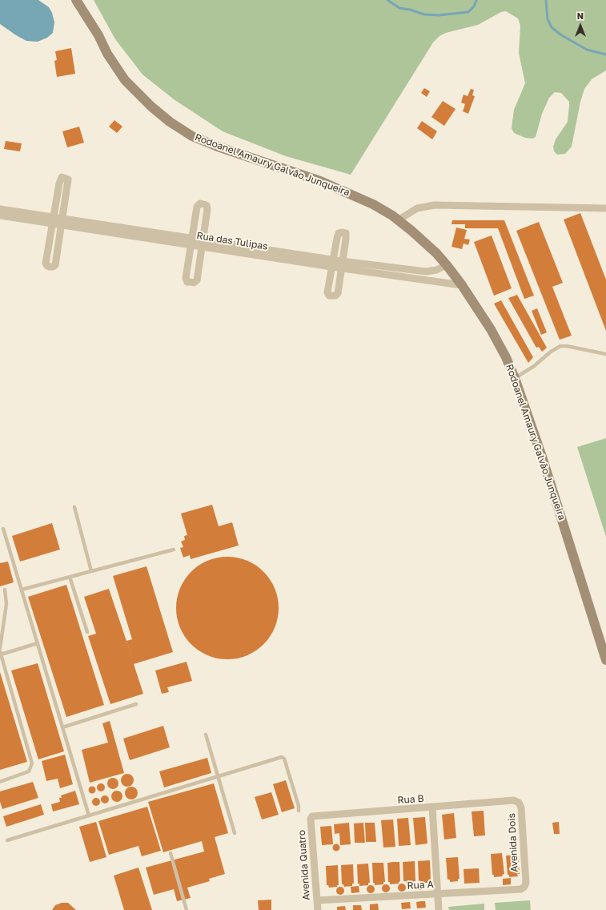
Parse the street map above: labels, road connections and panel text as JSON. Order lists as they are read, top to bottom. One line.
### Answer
{"streets":{"main road":["Rodoanel Amaury Galvão Junqueira"],"street":["Rua das Tulipas","Rua B","Avenida Dois","Avenida Quatro","Rua A"]},"crossings":[["Rodoanel Amaury Galvão Junqueira","Rua das Tulipas"],["Rua B","Avenida Dois"],["Rua B","Avenida Quatro"],["Avenida Dois","Rua A"],["Avenida Quatro","Rua A"]],"north":"top"}
